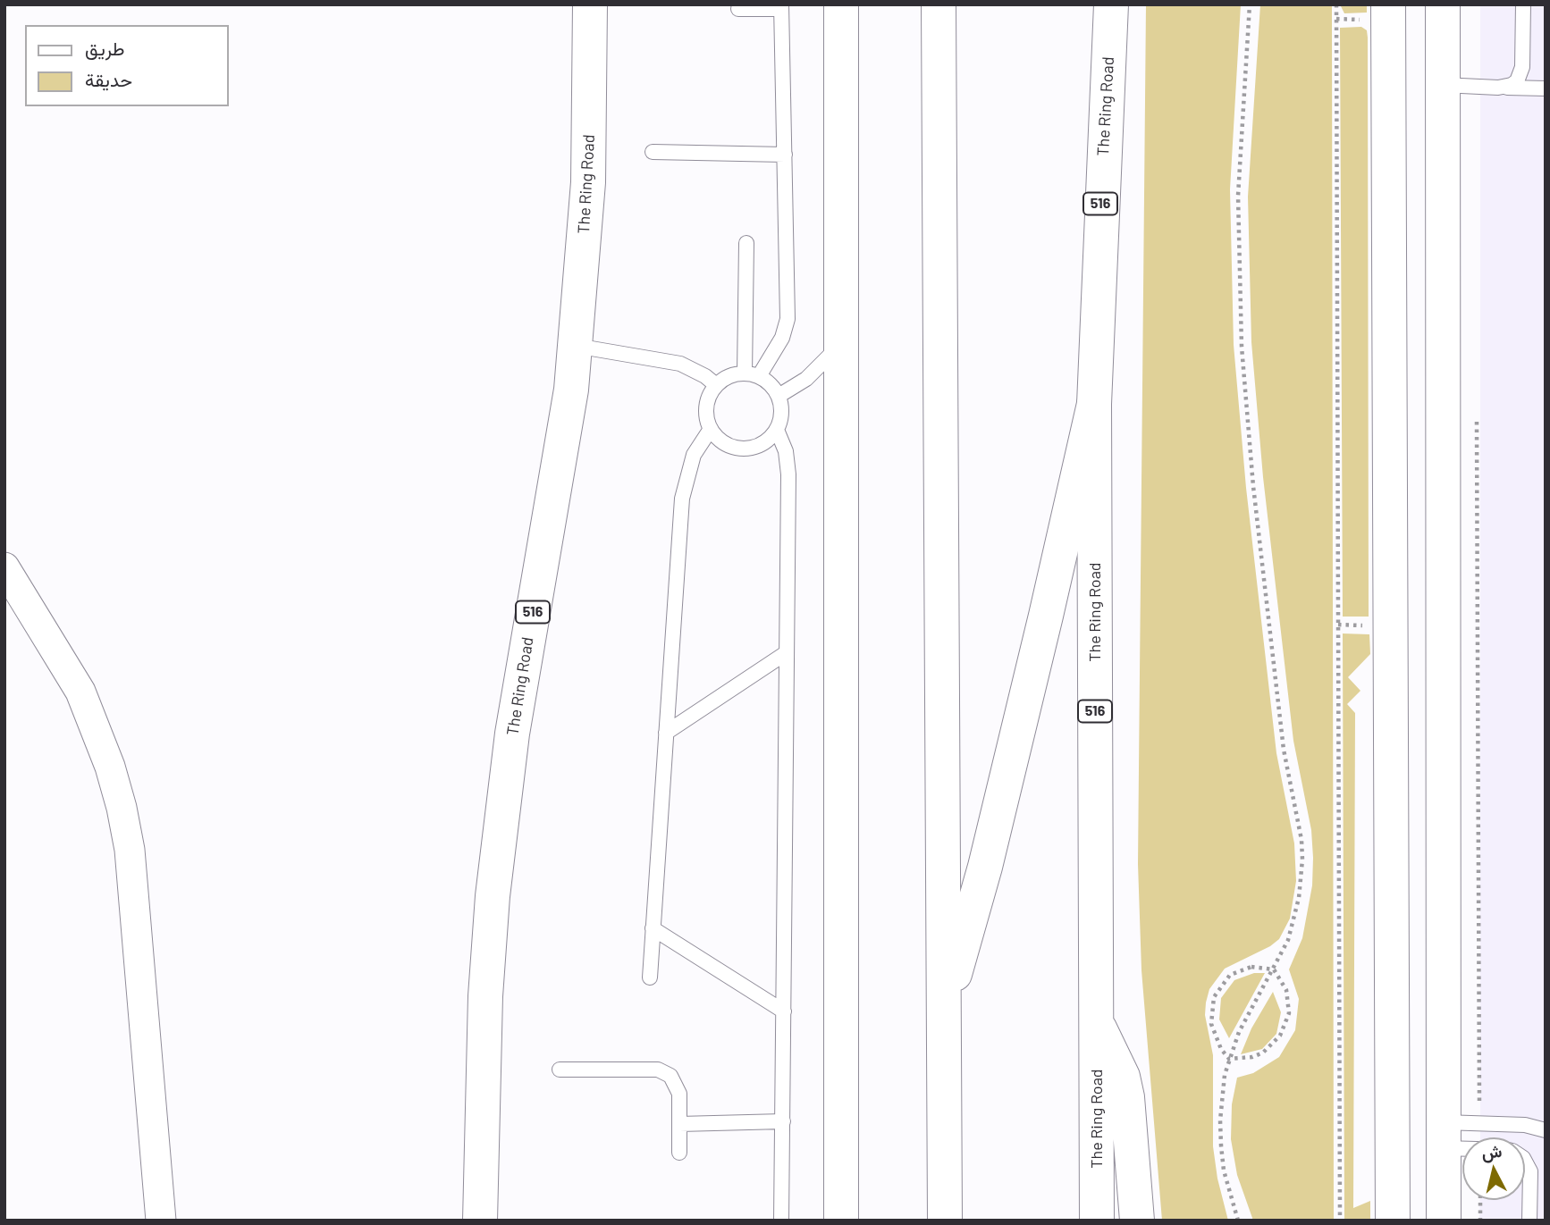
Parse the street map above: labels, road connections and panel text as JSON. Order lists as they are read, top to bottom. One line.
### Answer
{"streets":{"main road":["The Ring Road","516"]},"crossings":[["The Ring Road","516"]],"legend":["طريق","حديقة"],"north":"top"}
